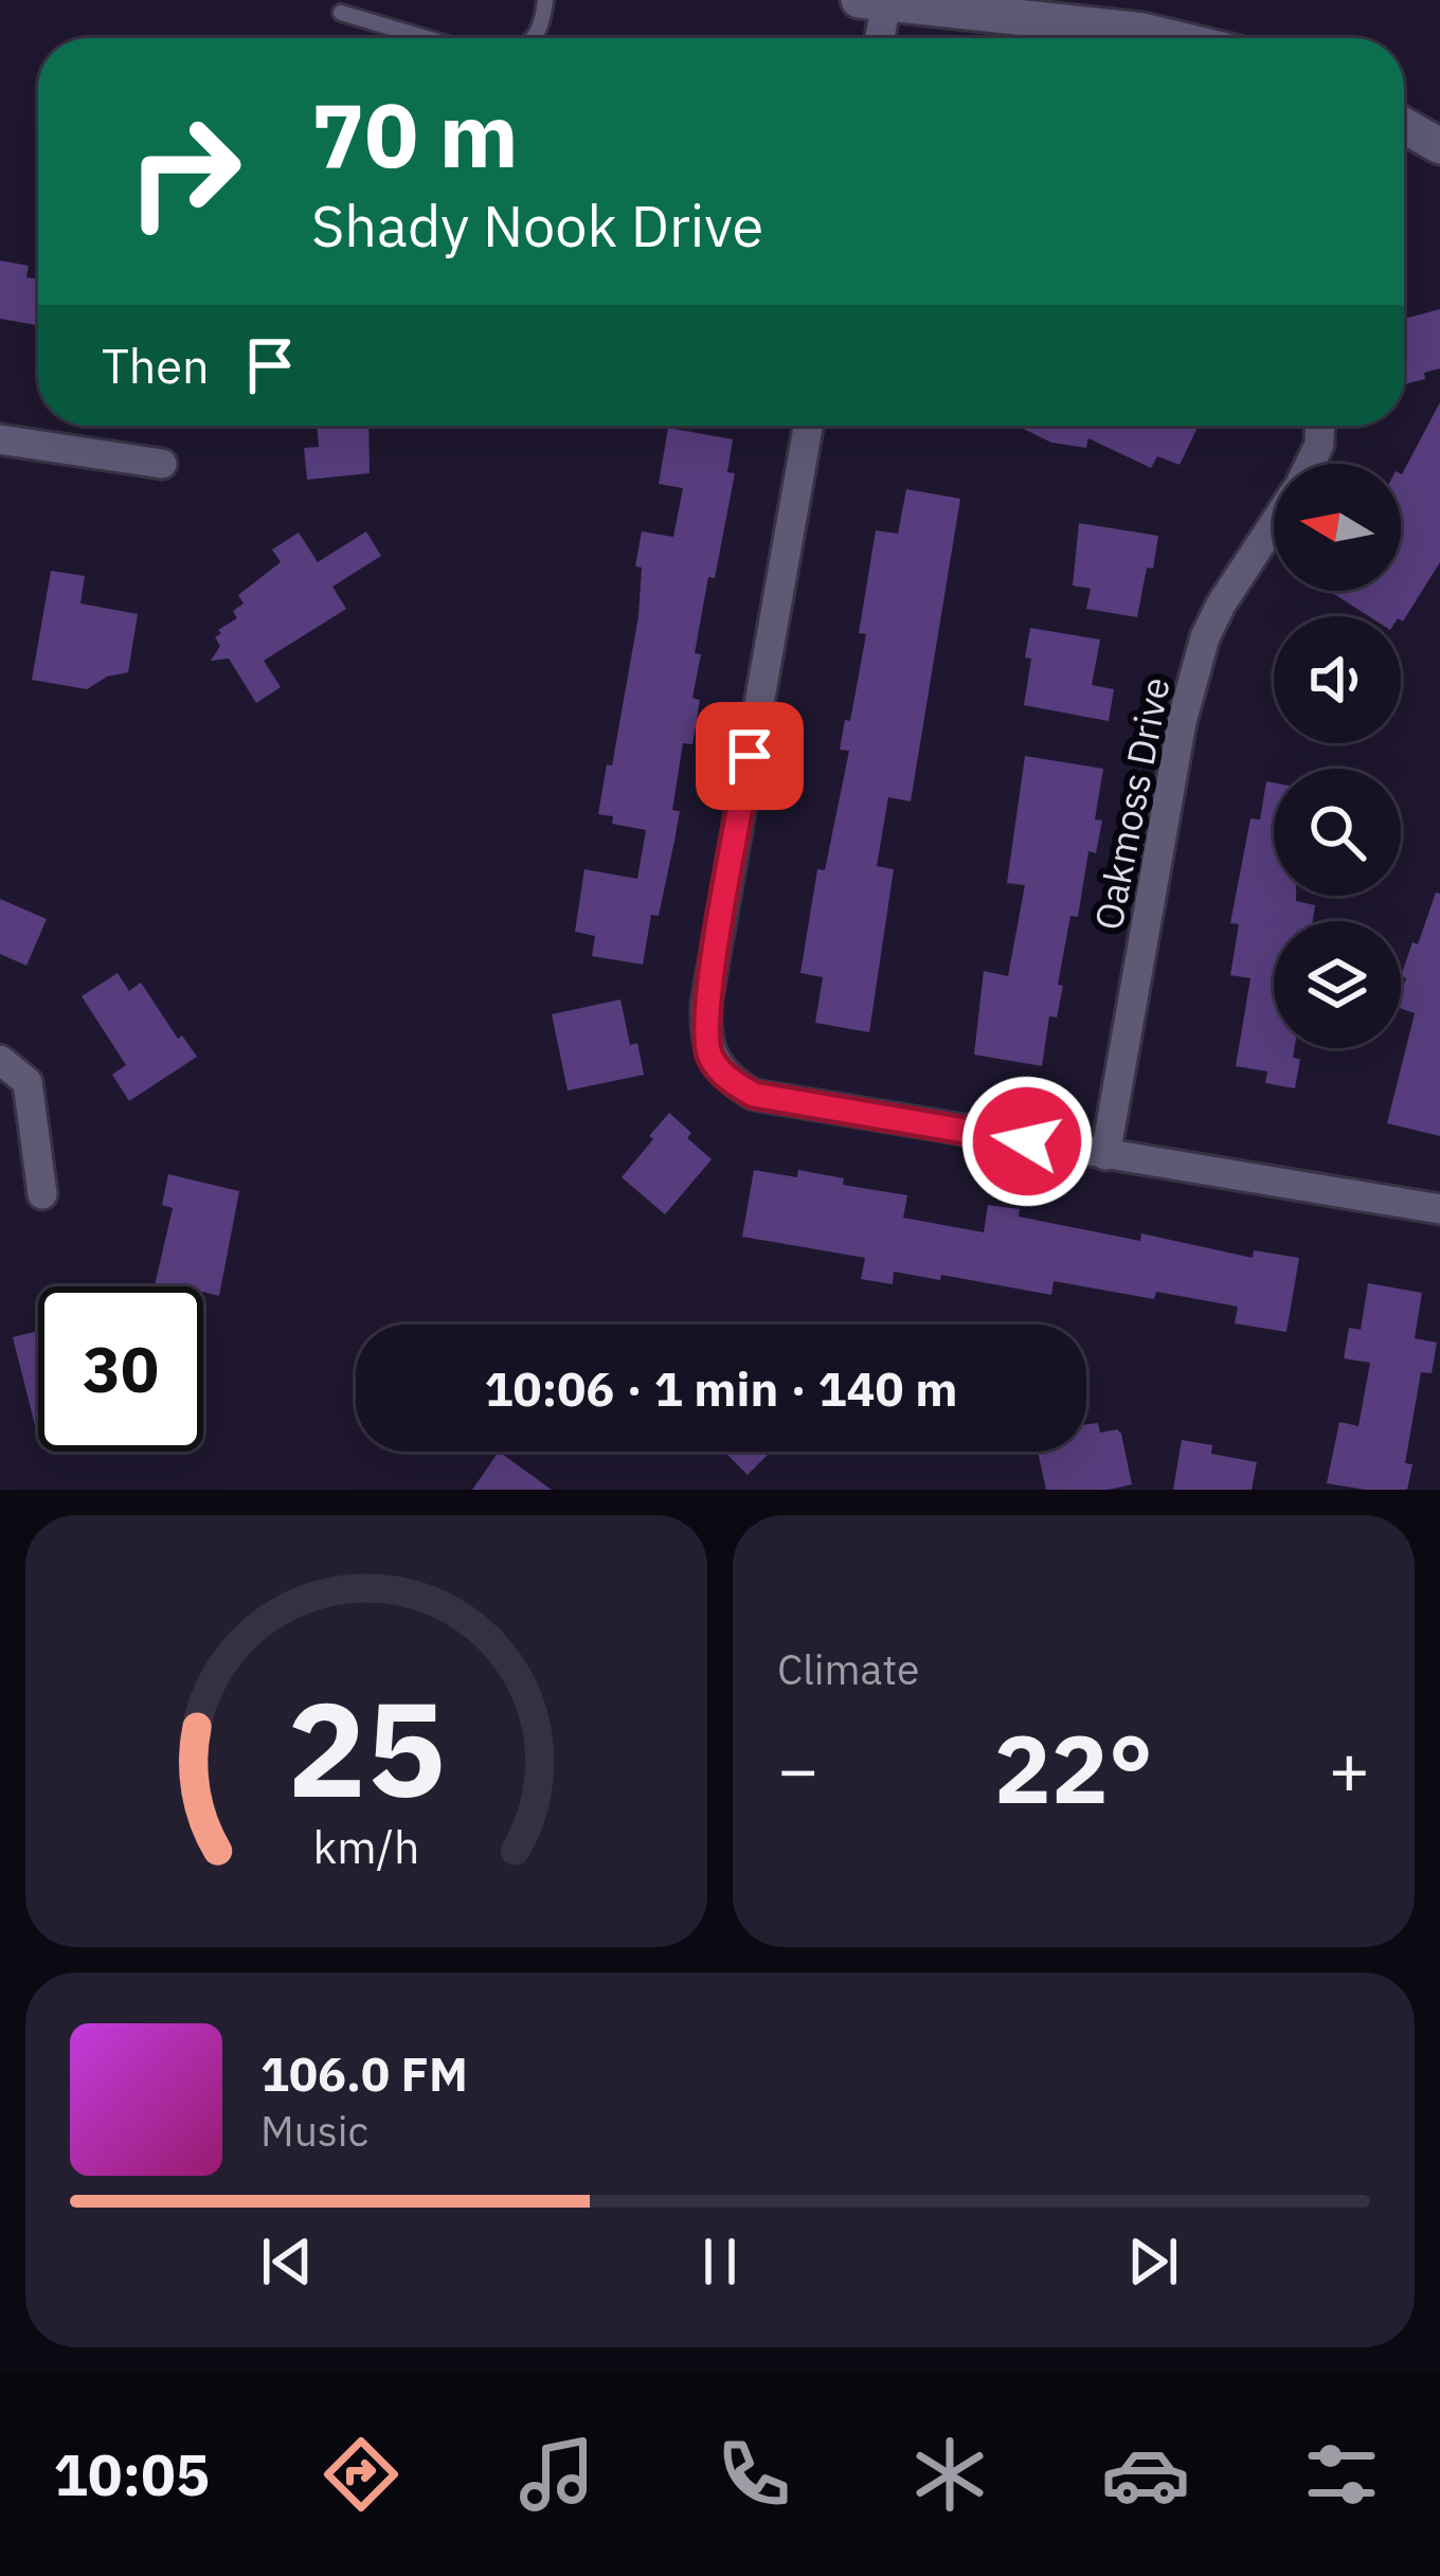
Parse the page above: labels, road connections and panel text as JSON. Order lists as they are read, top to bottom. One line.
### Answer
{"streets":{"street":["Oakmoss Drive"]},"north":"left","page":{"turn":["70 m","Shady Nook Drive"],"then":"Then","limit":"30","trip":"10:06 · 1 min · 140 m","tile":"Climate","heat":["−","22°","+"],"song":["106.0 FM","Music"],"tabs":"10:05","gauge":["25","km/h"]}}
